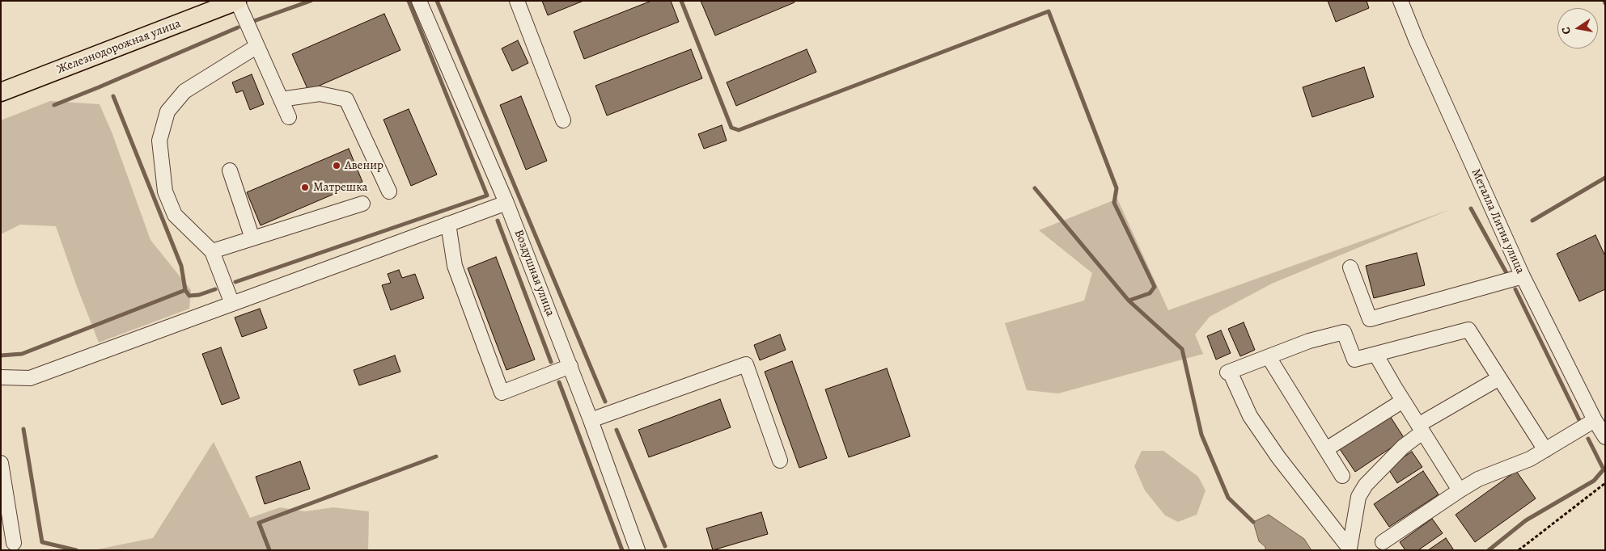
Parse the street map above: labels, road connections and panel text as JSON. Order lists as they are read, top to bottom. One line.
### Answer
{"streets":{"main road":["Железнодорожная улица"],"street":["Металла Лития улица","Воздушная улица"]},"places":["Авенир","Матрешка"],"north":"left"}
